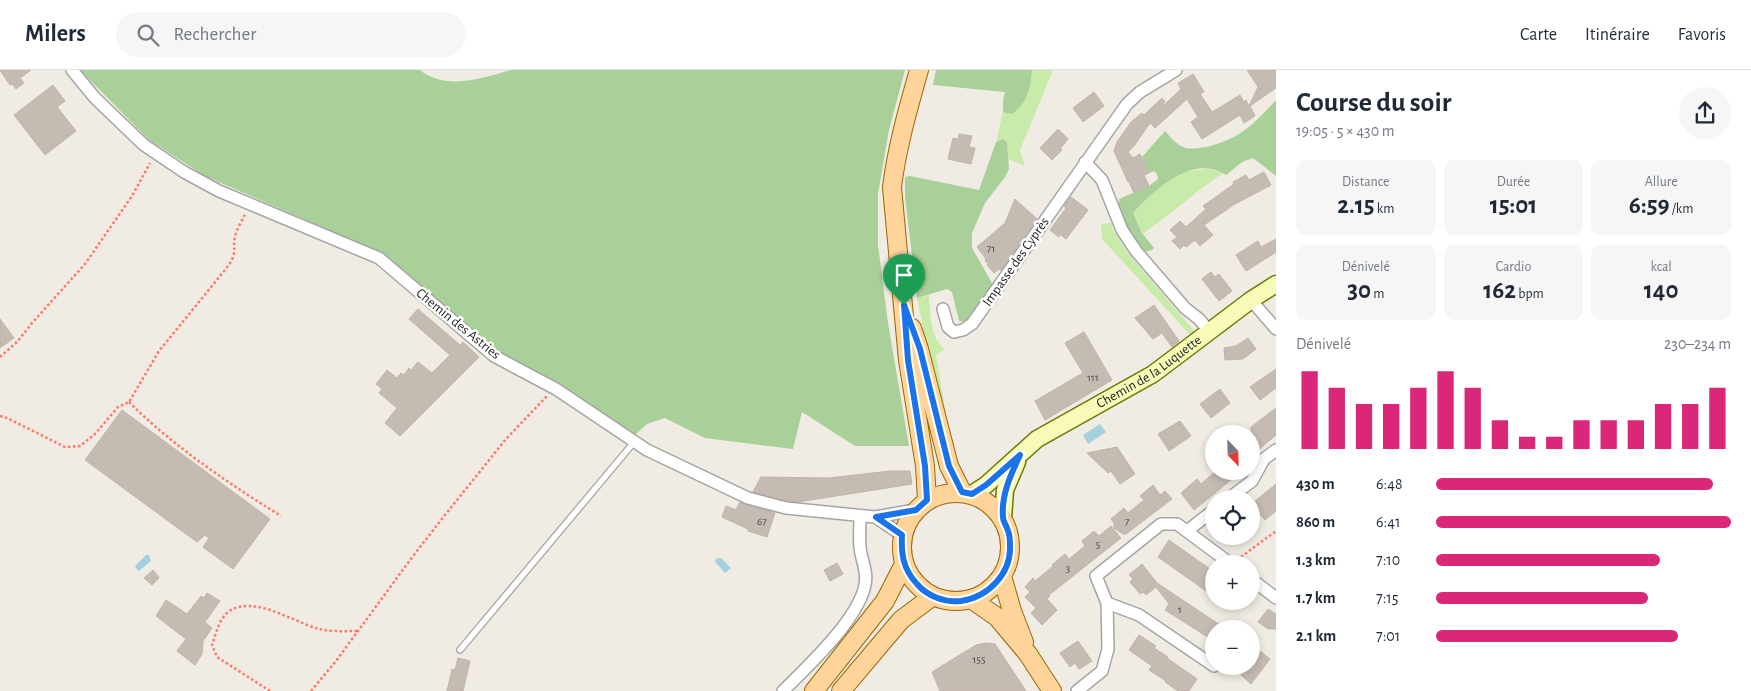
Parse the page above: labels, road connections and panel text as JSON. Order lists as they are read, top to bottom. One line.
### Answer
{"streets":{"street":["Impasse des Cyprès","Chemin des Astries","Chemin de la Luquette"]},"crossings":[["Chemin des Astries","Chemin de la Luquette"]],"house_numbers":["71","111","67","7","5","3","1","155"],"north":"bottom right","page":{"header":"Milers","search":"Rechercher","nav":["Carte","Itinéraire","Favoris"],"heading":["Course du soir","19:05 · 5 × 430 m"],"stats":[["Distance","2.15 km"],["Durée","15:01"],["Allure","6:59 /km"],["Dénivelé","30 m"],["Cardio","162 bpm"],["kcal","140"]],"chart":["Dénivelé","230–234 m"],"map_buttons":["+","−"],"list":[{"name":"430 m","note":"6:48"},{"name":"860 m","note":"6:41"},{"name":"1.3 km","note":"7:10"},{"name":"1.7 km","note":"7:15"},{"name":"2.1 km","note":"7:01"}]}}
